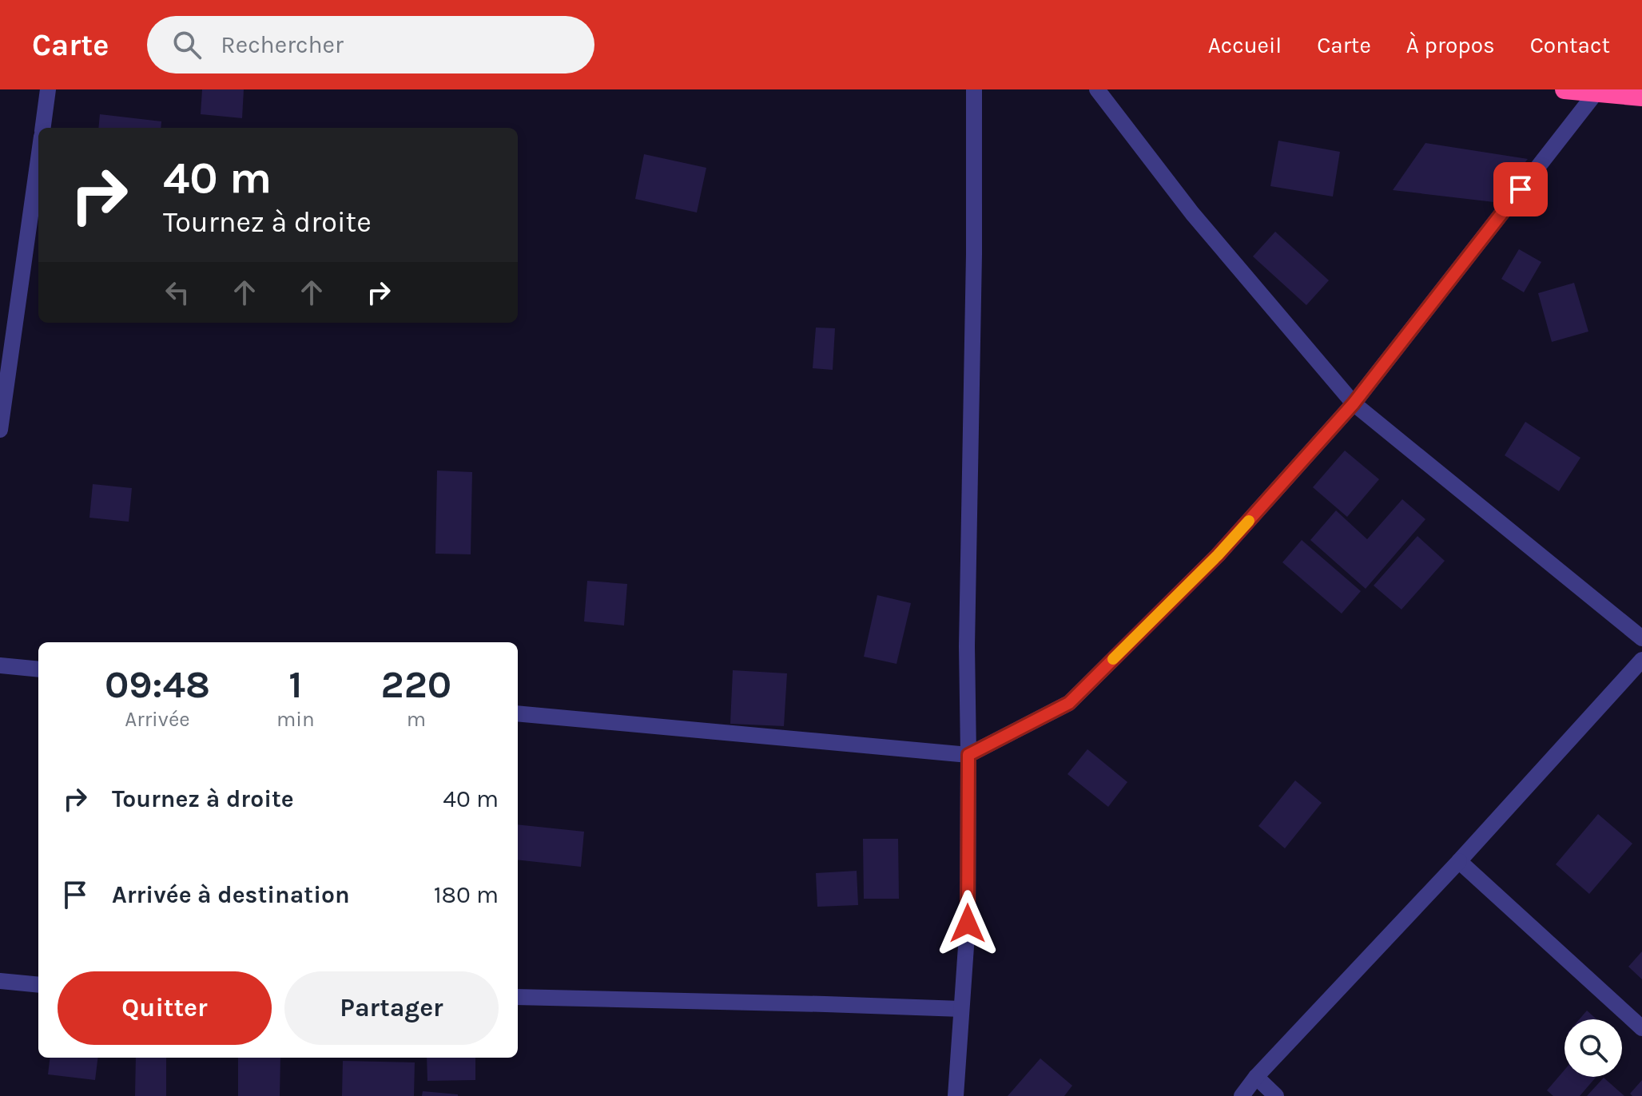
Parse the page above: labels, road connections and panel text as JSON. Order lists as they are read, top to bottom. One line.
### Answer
{"page":{"header":"Carte","search":"Rechercher","nav":["Accueil","Carte","À propos","Contact"],"turn":["40 m","Tournez à droite"],"eta":["09:48","Arrivée","1","min","220","m"],"list":[{"name":"Tournez à droite","value":"40 m"},{"name":"Arrivée à destination","value":"180 m"}],"buttons":["Quitter","Partager"]}}
